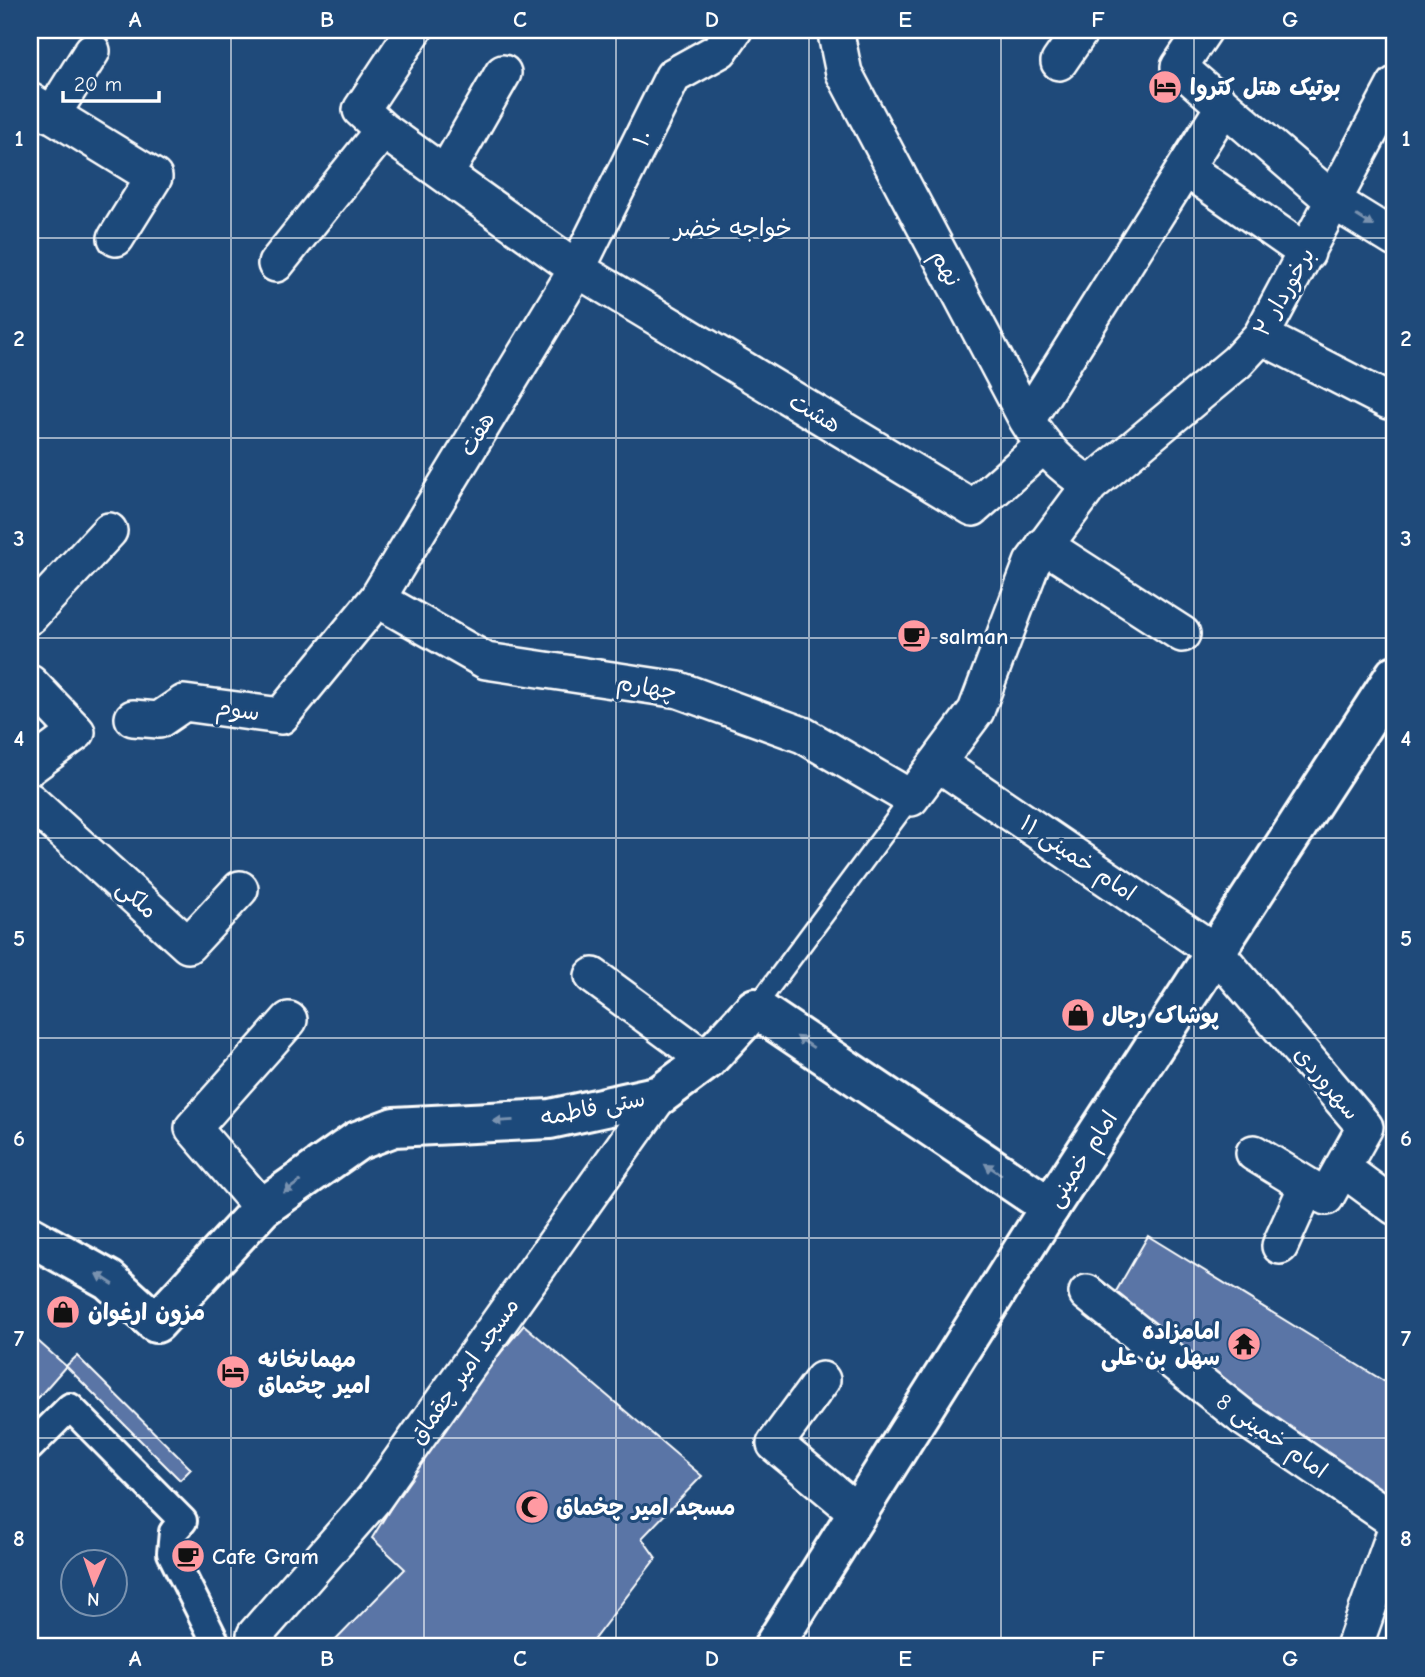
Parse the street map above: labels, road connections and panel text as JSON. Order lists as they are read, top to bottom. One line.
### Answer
{"streets":{"street":["۱۰","نهم","برخوردار ۲","هشت","هفت","چهارم","سوم","امام خمینی ۱۱","ملکی","سهروردی","ستی فاطمه","امام خمینی","مسجد امیر چقماق","امام خمینی 8"]},"crossings":[["۱۰","هشت"],["۱۰","هفت"],["نهم","برخوردار ۲"],["نهم","هشت"],["برخوردار ۲","چهارم"],["برخوردار ۲","امام خمینی ۱۱"],["هشت","هفت"],["هفت","چهارم"],["هفت","سوم"],["چهارم","سوم"],["امام خمینی ۱۱","سهروردی"],["امام خمینی ۱۱","امام خمینی"],["سهروردی","امام خمینی"],["ستی فاطمه","مسجد امیر چقماق"]],"one_way":["ستی فاطمه"],"districts":["خواجه خضر"],"places":{"hotel":["بوتیک هتل کتروا","مهمانخانه امیر چخماق"],"cafe":["salman","Cafe Gram"],"shop":["پوشاک رجال","مزون ارغوان"],"temple":["امامزاده سهل بن علی"],"mosque":["مسجد امیر چخماق"]},"scale_bar":"20 m","north":"bottom","grid":{"columns":["A","B","C","D","E","F","G"],"rows":["1","2","3","4","5","6","7","8"]}}
